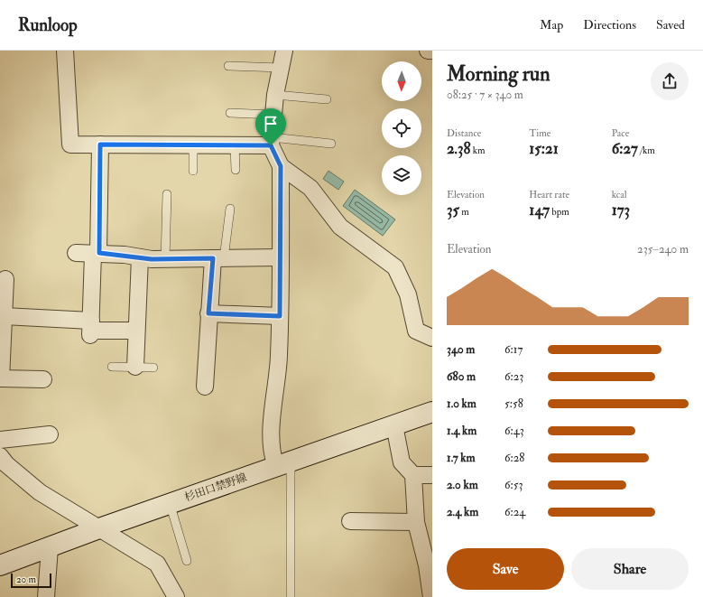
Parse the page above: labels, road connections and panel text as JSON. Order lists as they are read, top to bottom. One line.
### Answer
{"streets":{"main road":["杉田口禁野線"]},"scale_bar":"20 m","north":"bottom","page":{"header":"Runloop","nav":["Map","Directions","Saved"],"heading":["Morning run","08:25 · 7 × 340 m"],"stats":[["Distance","2.38 km"],["Time","15:21"],["Pace","6:27 /km"],["Elevation","35 m"],["Heart rate","147 bpm"],["kcal","173"]],"chart":["Elevation","235–240 m"],"list":[{"name":"340 m","note":"6:17"},{"name":"680 m","note":"6:23"},{"name":"1.0 km","note":"5:58"},{"name":"1.4 km","note":"6:43"},{"name":"1.7 km","note":"6:28"},{"name":"2.0 km","note":"6:53"},{"name":"2.4 km","note":"6:24"}],"buttons":["Save","Share"],"scale":"20 m"}}
